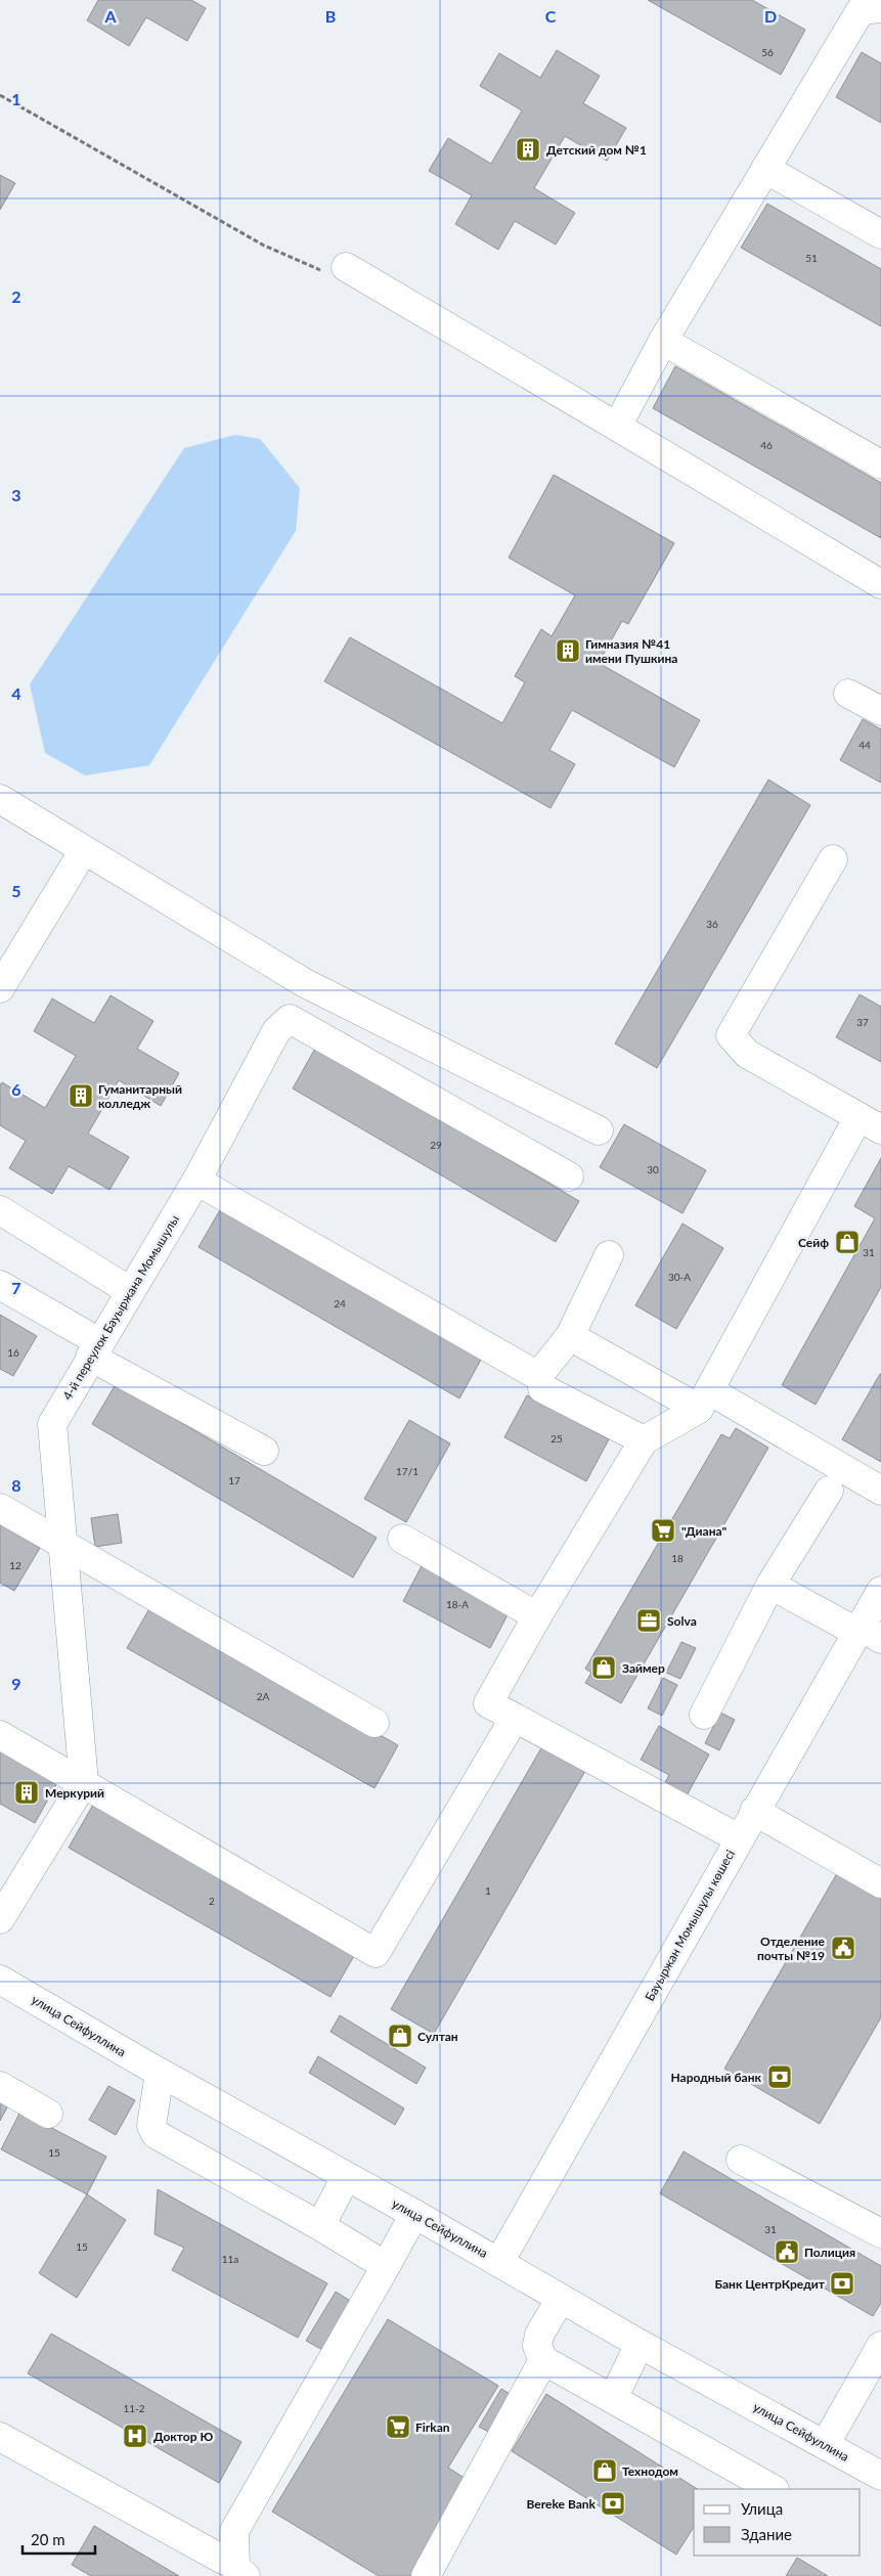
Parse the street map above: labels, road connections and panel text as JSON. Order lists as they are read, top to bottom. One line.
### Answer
{"streets":{"street":["4-й переулок Бауыржана Момышулы","Бауыржан Момышұлы көшесі","улица Сейфуллина"]},"crossings":[["Бауыржан Момышұлы көшесі","улица Сейфуллина"]],"places":{"building":["Детский дом №1","Гимназия №41 имени Пушкина","Гуманитарный колледж","Меркурий"],"shop":["Сейф","Займер","Султан","Технодом"],"supermarket":["\"Диана\"","Firkan"],"office":["Solva"],"public building":["Отделение почты №19","Полиция"],"bank":["Народный банк","Банк ЦентрКредит","Bereke Bank"],"hospital":["Доктор Ю"]},"house_numbers":["56","51","46","44","36","37","29","30","31","30-А","24","16","25","17/1","17","18","12","18-А","2А","1","2","15","31","15","11а","11-2"],"legend":["Улица","Здание"],"scale_bar":"20 m","grid":{"columns":["A","B","C","D"],"rows":["1","2","3","4","5","6","7","8","9"]}}
